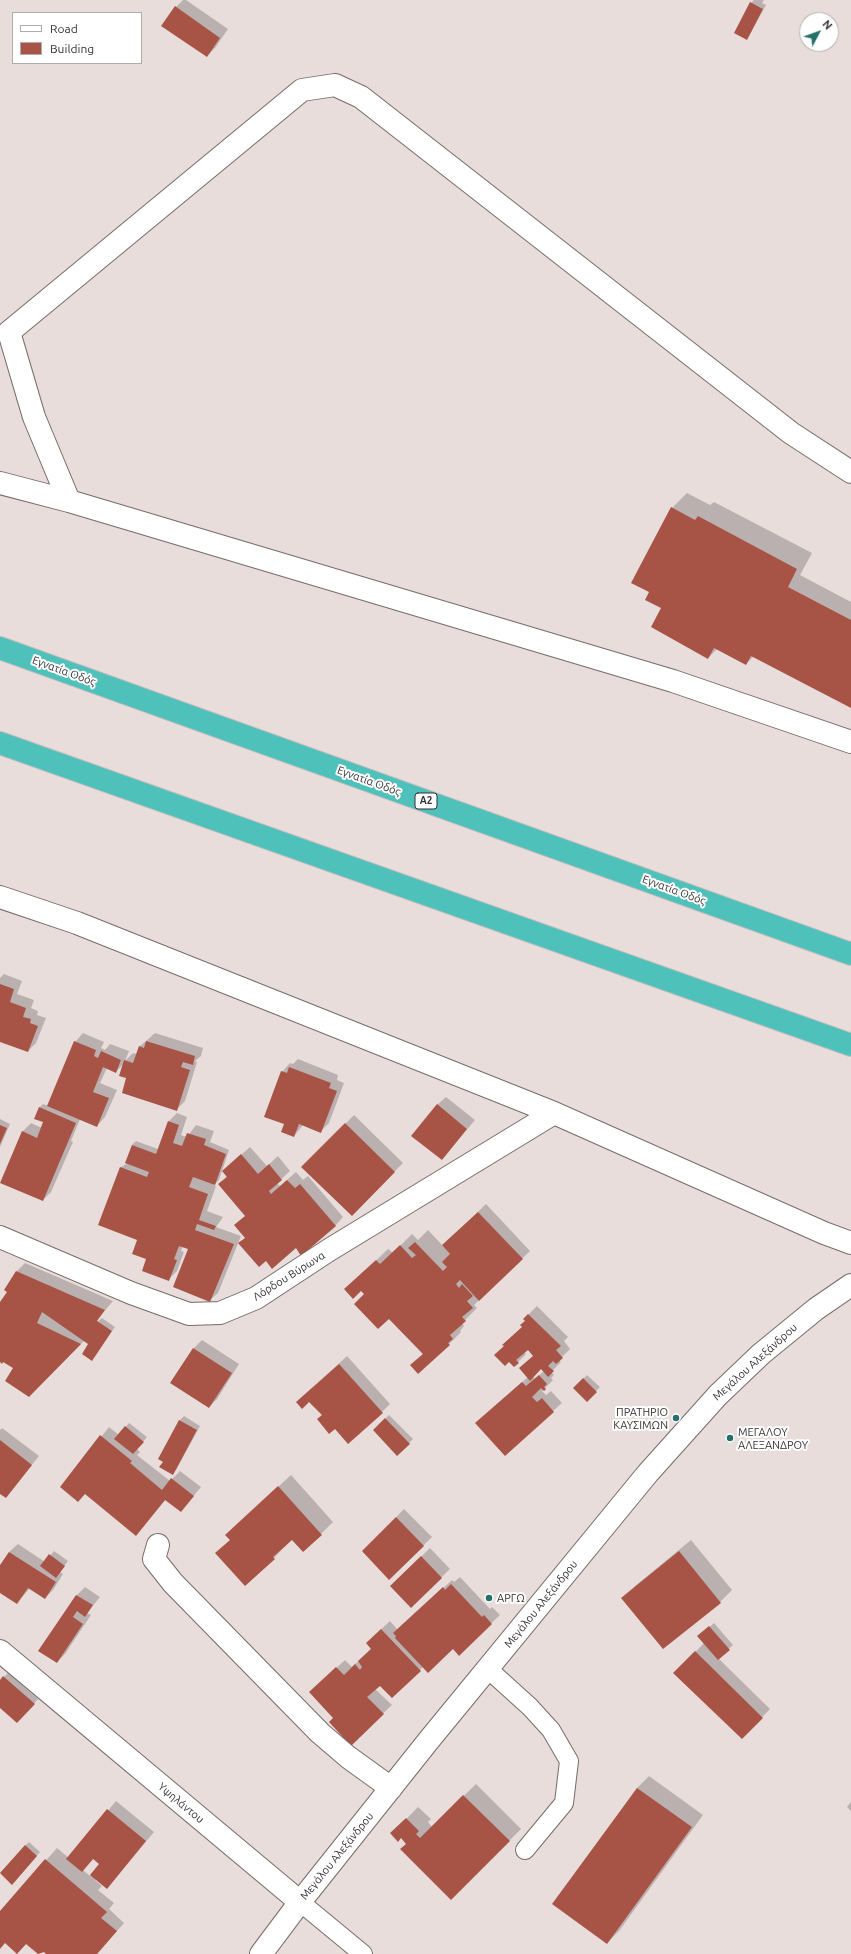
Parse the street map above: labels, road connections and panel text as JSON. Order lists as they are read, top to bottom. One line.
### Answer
{"streets":{"highway":["Εγνατία Οδός","Α2"],"street":["Λόρδου Βύρωνα","Μεγάλου Αλεξάνδρου","Υψηλάντου"]},"crossings":[["Μεγάλου Αλεξάνδρου","Υψηλάντου"]],"places":["ΠΡΑΤΗΡΙΟ ΚΑΥΣΙΜΩΝ","ΜΕΓΑΛΟΥ ΑΛΕΞΑΝΔΡΟΥ","ΑΡΓΩ"],"legend":["Road","Building"],"north":"top right"}
